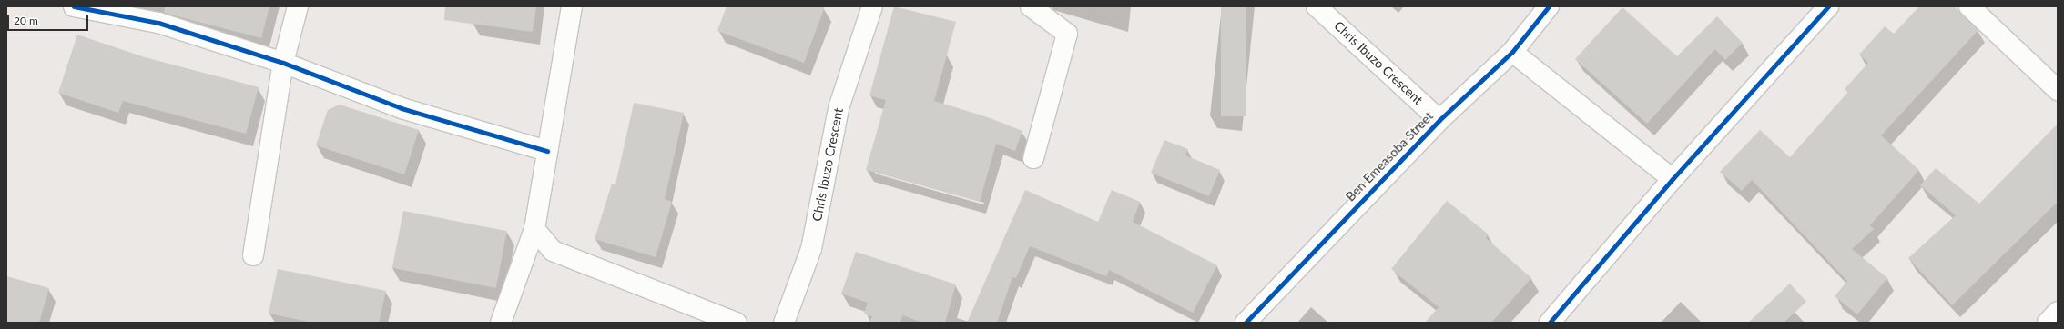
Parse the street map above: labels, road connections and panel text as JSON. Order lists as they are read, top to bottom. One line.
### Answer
{"streets":{"street":["Chris Ibuzo Crescent","Ben Emeasoba Street"]},"crossings":[["Chris Ibuzo Crescent","Ben Emeasoba Street"]],"scale_bar":"20 m"}
